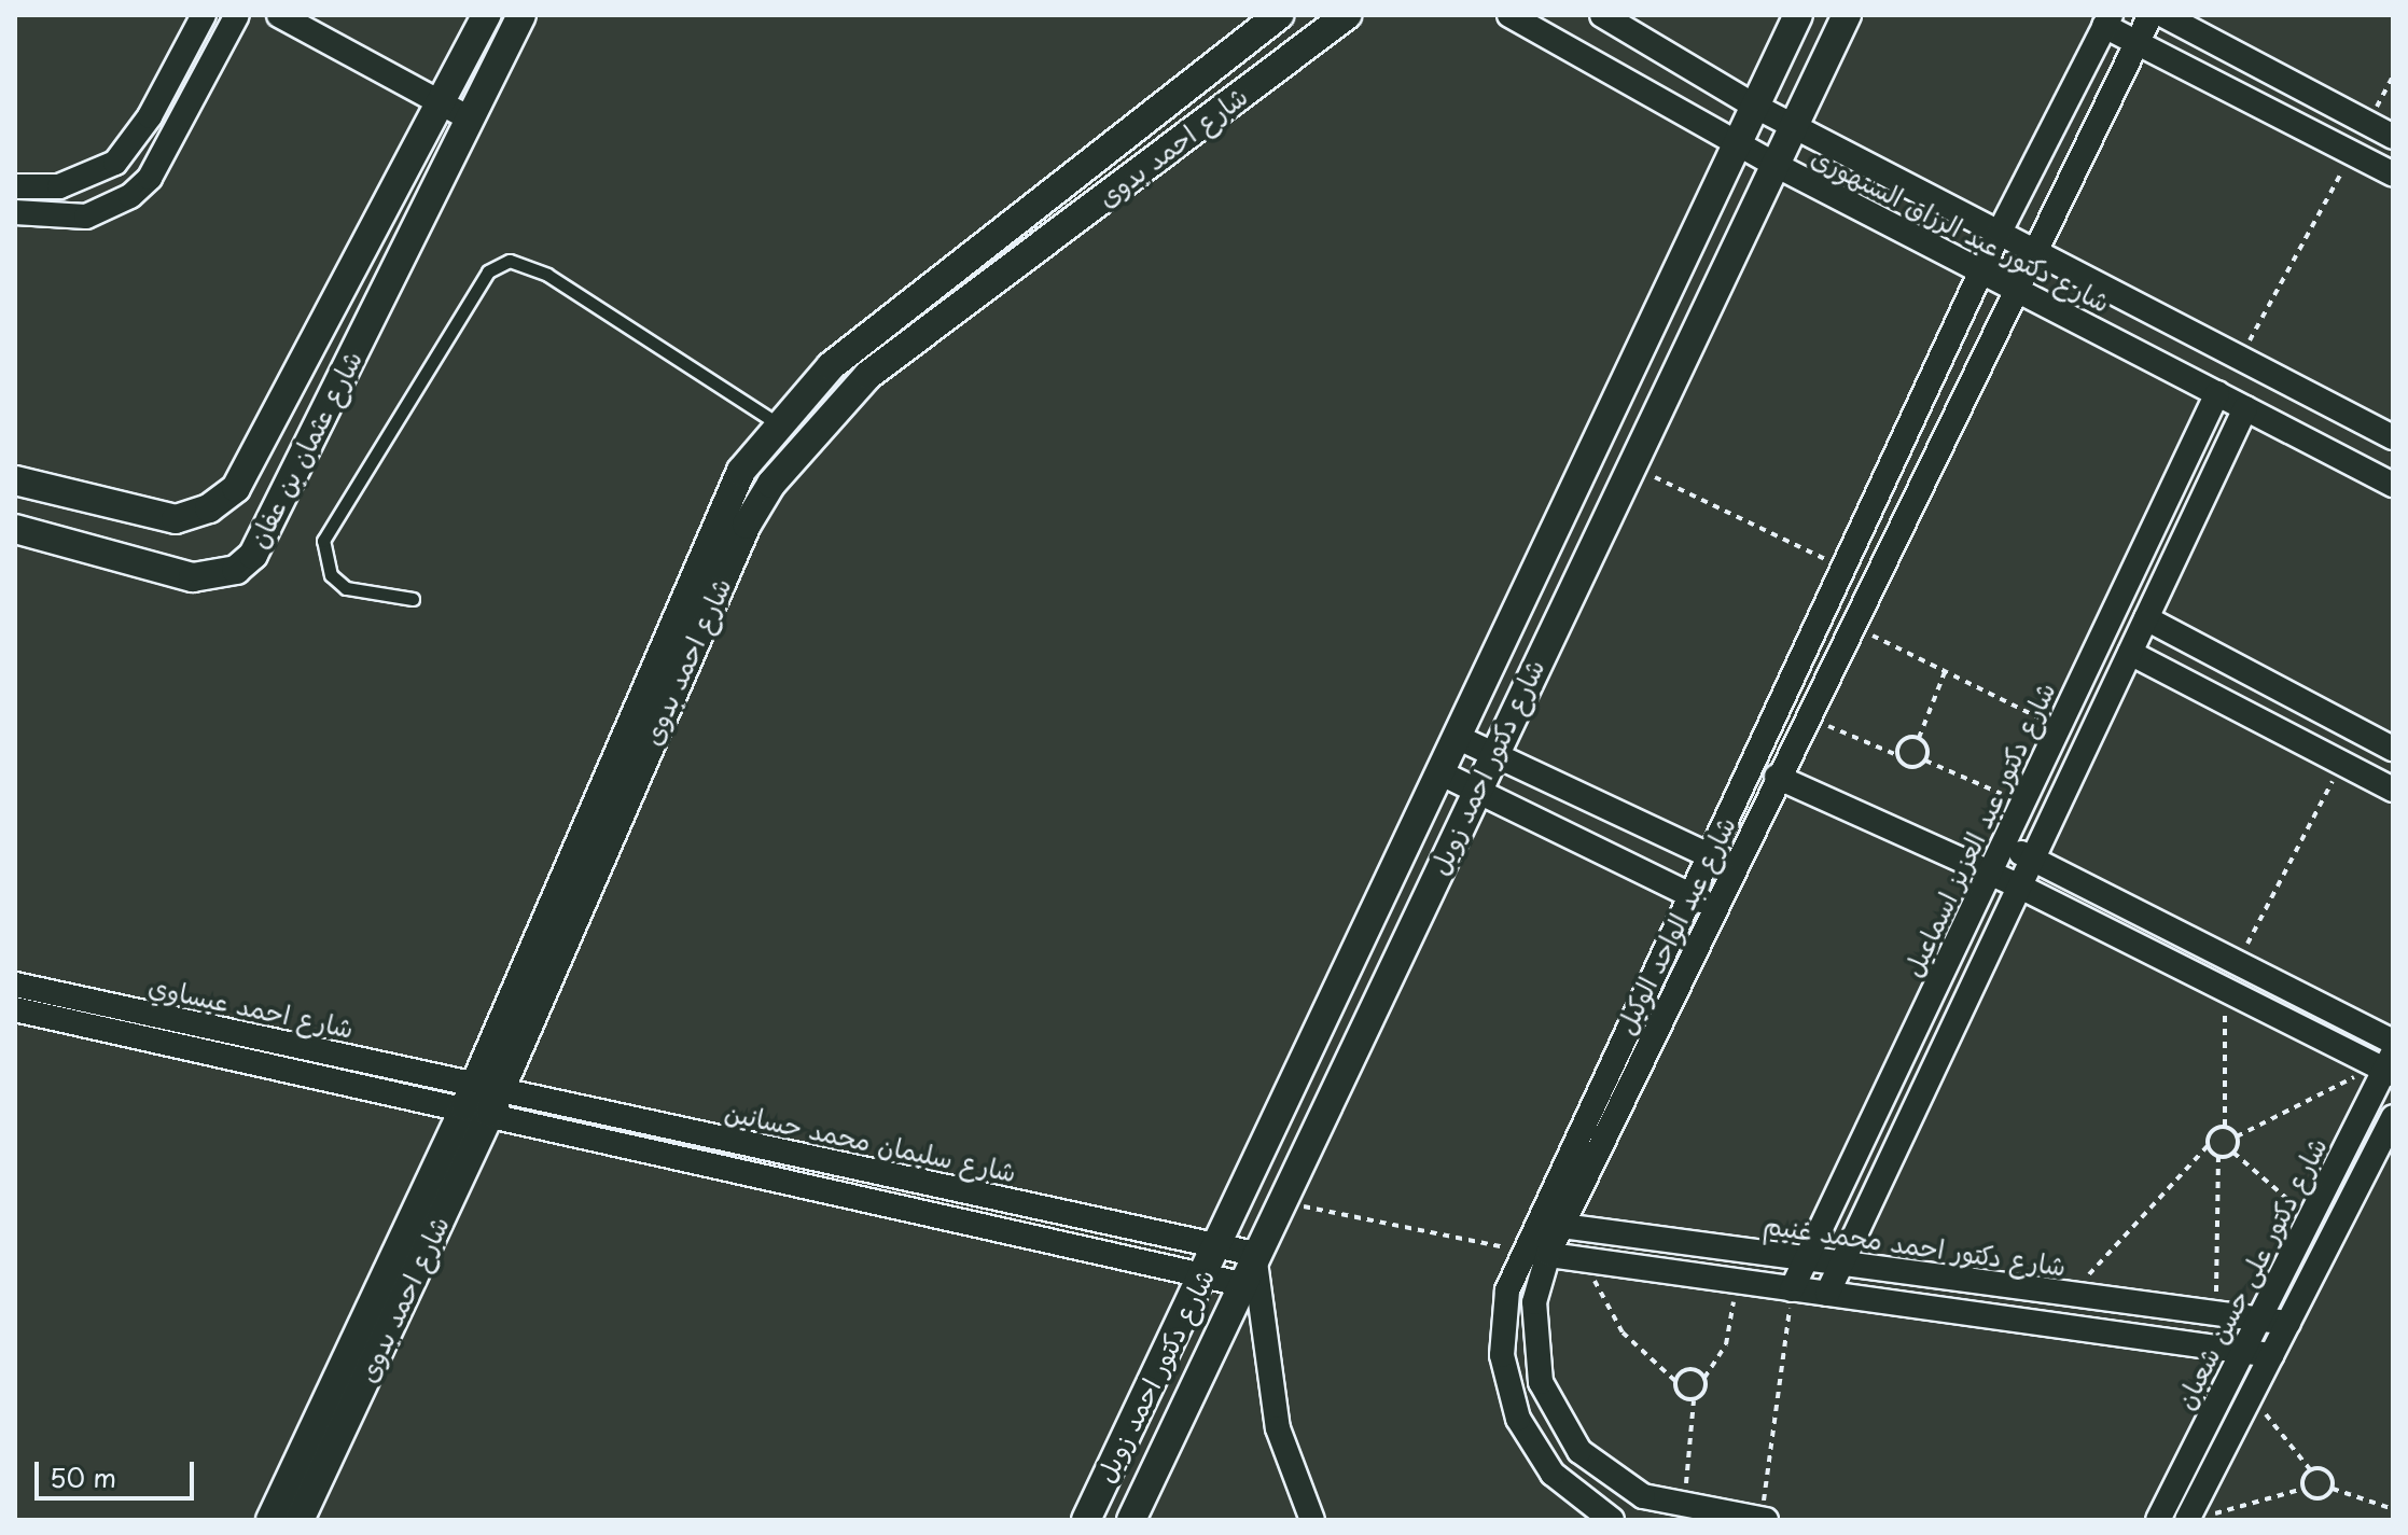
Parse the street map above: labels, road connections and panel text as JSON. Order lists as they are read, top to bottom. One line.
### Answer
{"streets":{"street":["شارع احمد بدوى","شارع دكتور عبد الرزاق السنهورى","شارع عثمان بن عفان","شارع دكتور احمد زويل","شارع دكتور عبد العزيز اسماعيل","شارع عبد الواحد الوكيل","شارع احمد عيساوي","شارع سليمان محمد حسانين","شارع دكتور احمد محمد غنيم","شارع دكتور على حسن شعبان"]},"crossings":[["شارع احمد بدوى","شارع احمد عيساوي"],["شارع احمد بدوى","شارع سليمان محمد حسانين"],["شارع دكتور عبد الرزاق السنهورى","شارع دكتور احمد زويل"],["شارع دكتور عبد الرزاق السنهورى","شارع دكتور عبد العزيز اسماعيل"],["شارع دكتور عبد الرزاق السنهورى","شارع عبد الواحد الوكيل"],["شارع دكتور احمد زويل","شارع سليمان محمد حسانين"],["شارع دكتور عبد العزيز اسماعيل","شارع دكتور احمد محمد غنيم"],["شارع عبد الواحد الوكيل","شارع دكتور احمد محمد غنيم"],["شارع احمد عيساوي","شارع سليمان محمد حسانين"],["شارع دكتور احمد محمد غنيم","شارع دكتور على حسن شعبان"]],"scale_bar":"50 m"}
